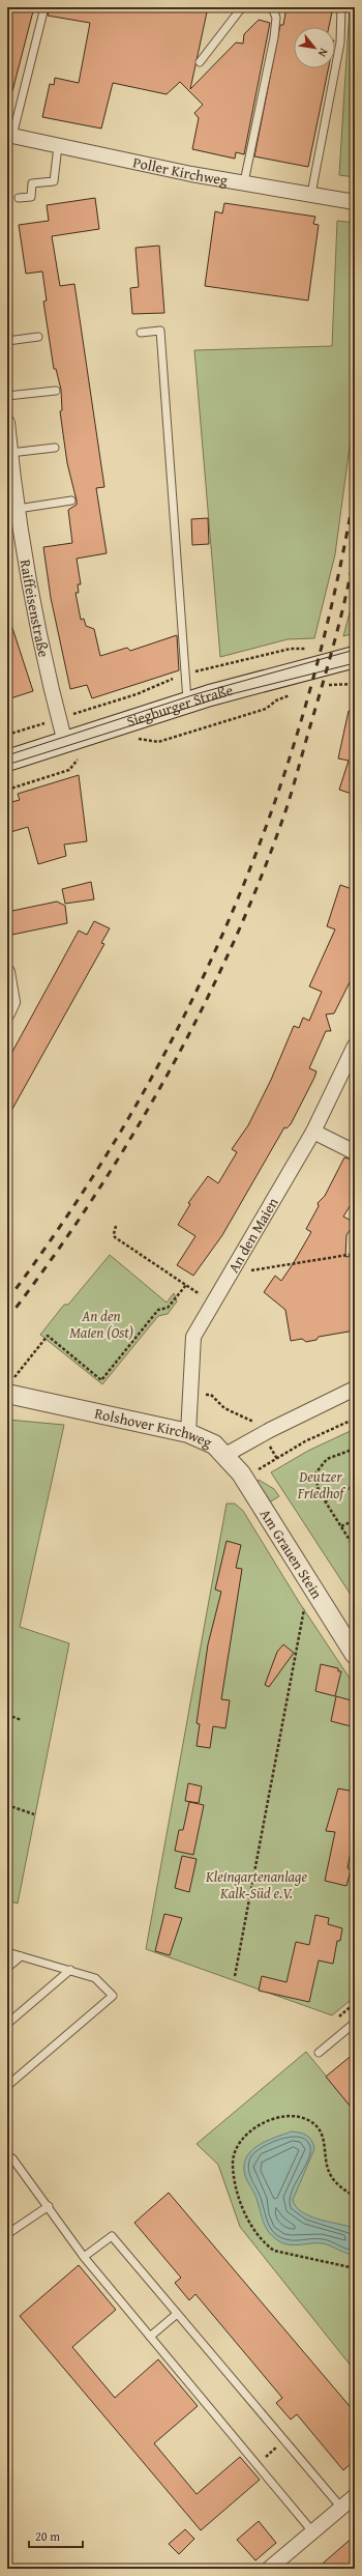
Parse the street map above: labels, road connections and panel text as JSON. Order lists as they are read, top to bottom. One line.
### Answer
{"streets":{"main road":["Siegburger Straße"],"street":["Poller Kirchweg","Raiffeisenstraße","An den Maien","Rolshover Kirchweg","Am Grauen Stein"]},"crossings":[["Raiffeisenstraße","Siegburger Straße"],["An den Maien","Rolshover Kirchweg"],["Rolshover Kirchweg","Am Grauen Stein"]],"parks":["An den Maien (Ost)","Deutzer Friedhof","Kleingartenanlage Kalk-Süd e.V."],"scale_bar":"20 m","north":"bottom right"}
